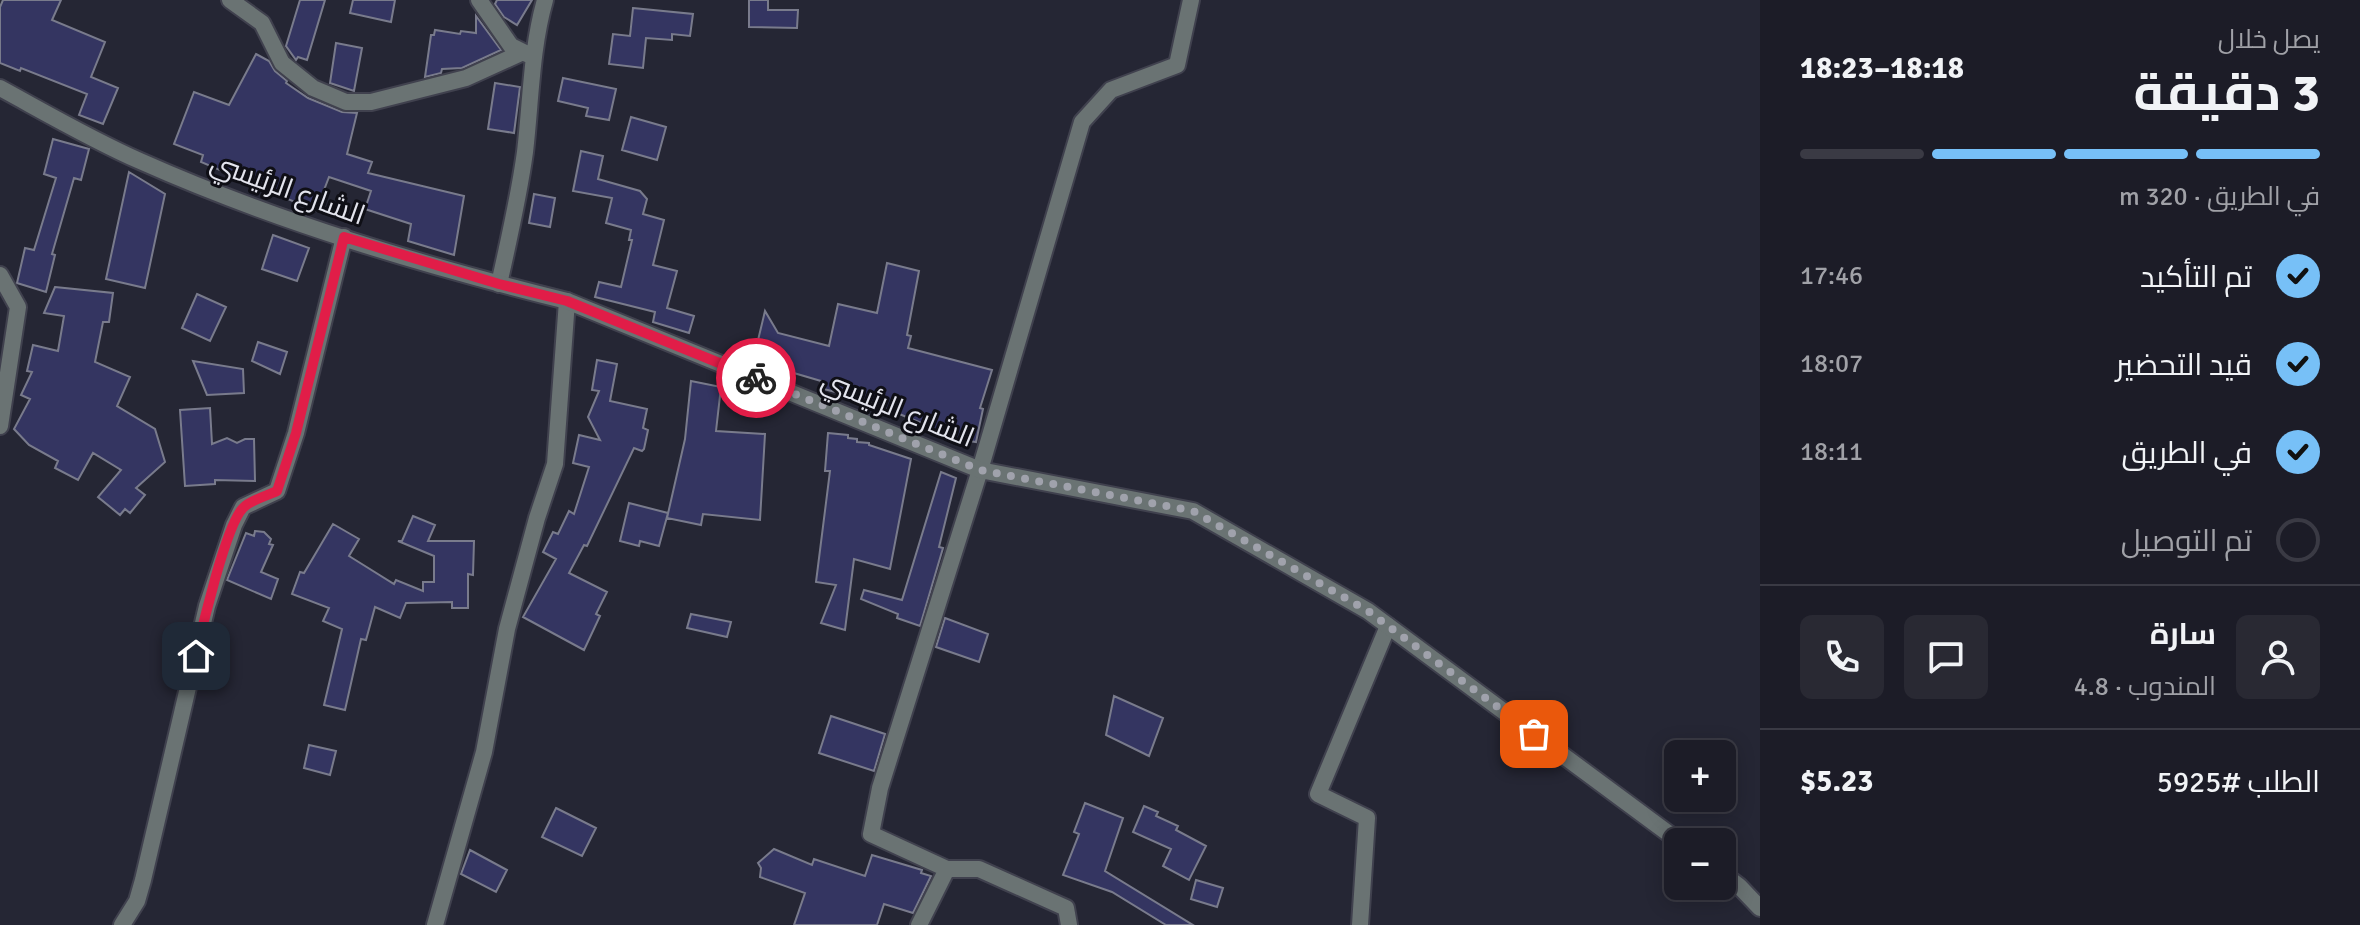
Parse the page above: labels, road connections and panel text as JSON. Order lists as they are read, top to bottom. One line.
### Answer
{"streets":{"street":["الشارع الرئيسي"]},"page":{"heading":["3 دقيقة","يصل خلال","18:18–18:23"],"panel":["سارة","المندوب · 4.8","الطلب #5925","$5.23"],"bar":"في الطريق · 320 m","list":[["تم التأكيد","17:46"],["قيد التحضير","18:07"],["في الطريق","18:11"],"تم التوصيل"],"map_buttons":["+","−"]}}
